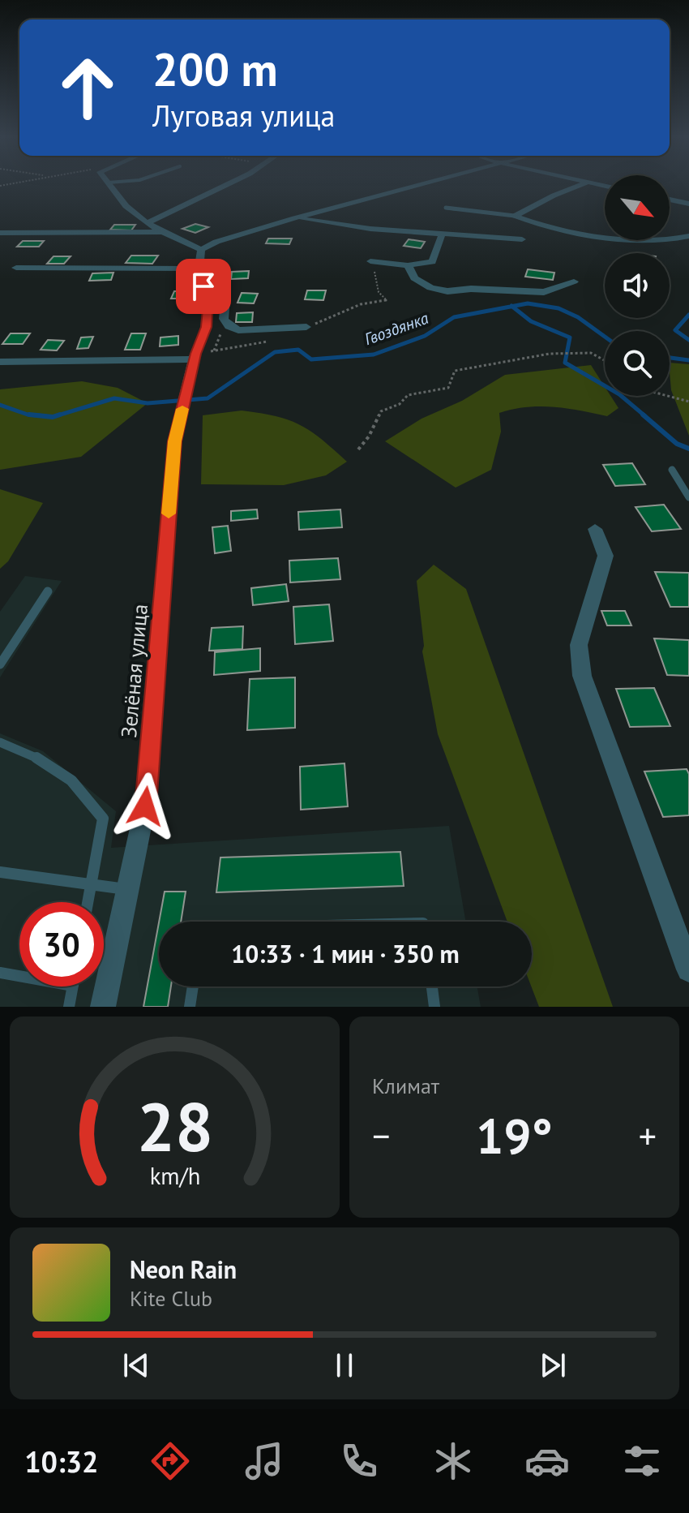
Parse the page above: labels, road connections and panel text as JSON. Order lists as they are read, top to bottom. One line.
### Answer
{"streets":{"street":["Зелёная улица"]},"water":["Гвоздянка"],"north":"bottom right","page":{"turn":["200 m","Луговая улица"],"limit":"30","trip":"10:33 · 1 мин · 350 m","tile":"Климат","heat":["−","19°","+"],"song":["Neon Rain","Kite Club"],"tabs":"10:32","gauge":["28","km/h"]}}
